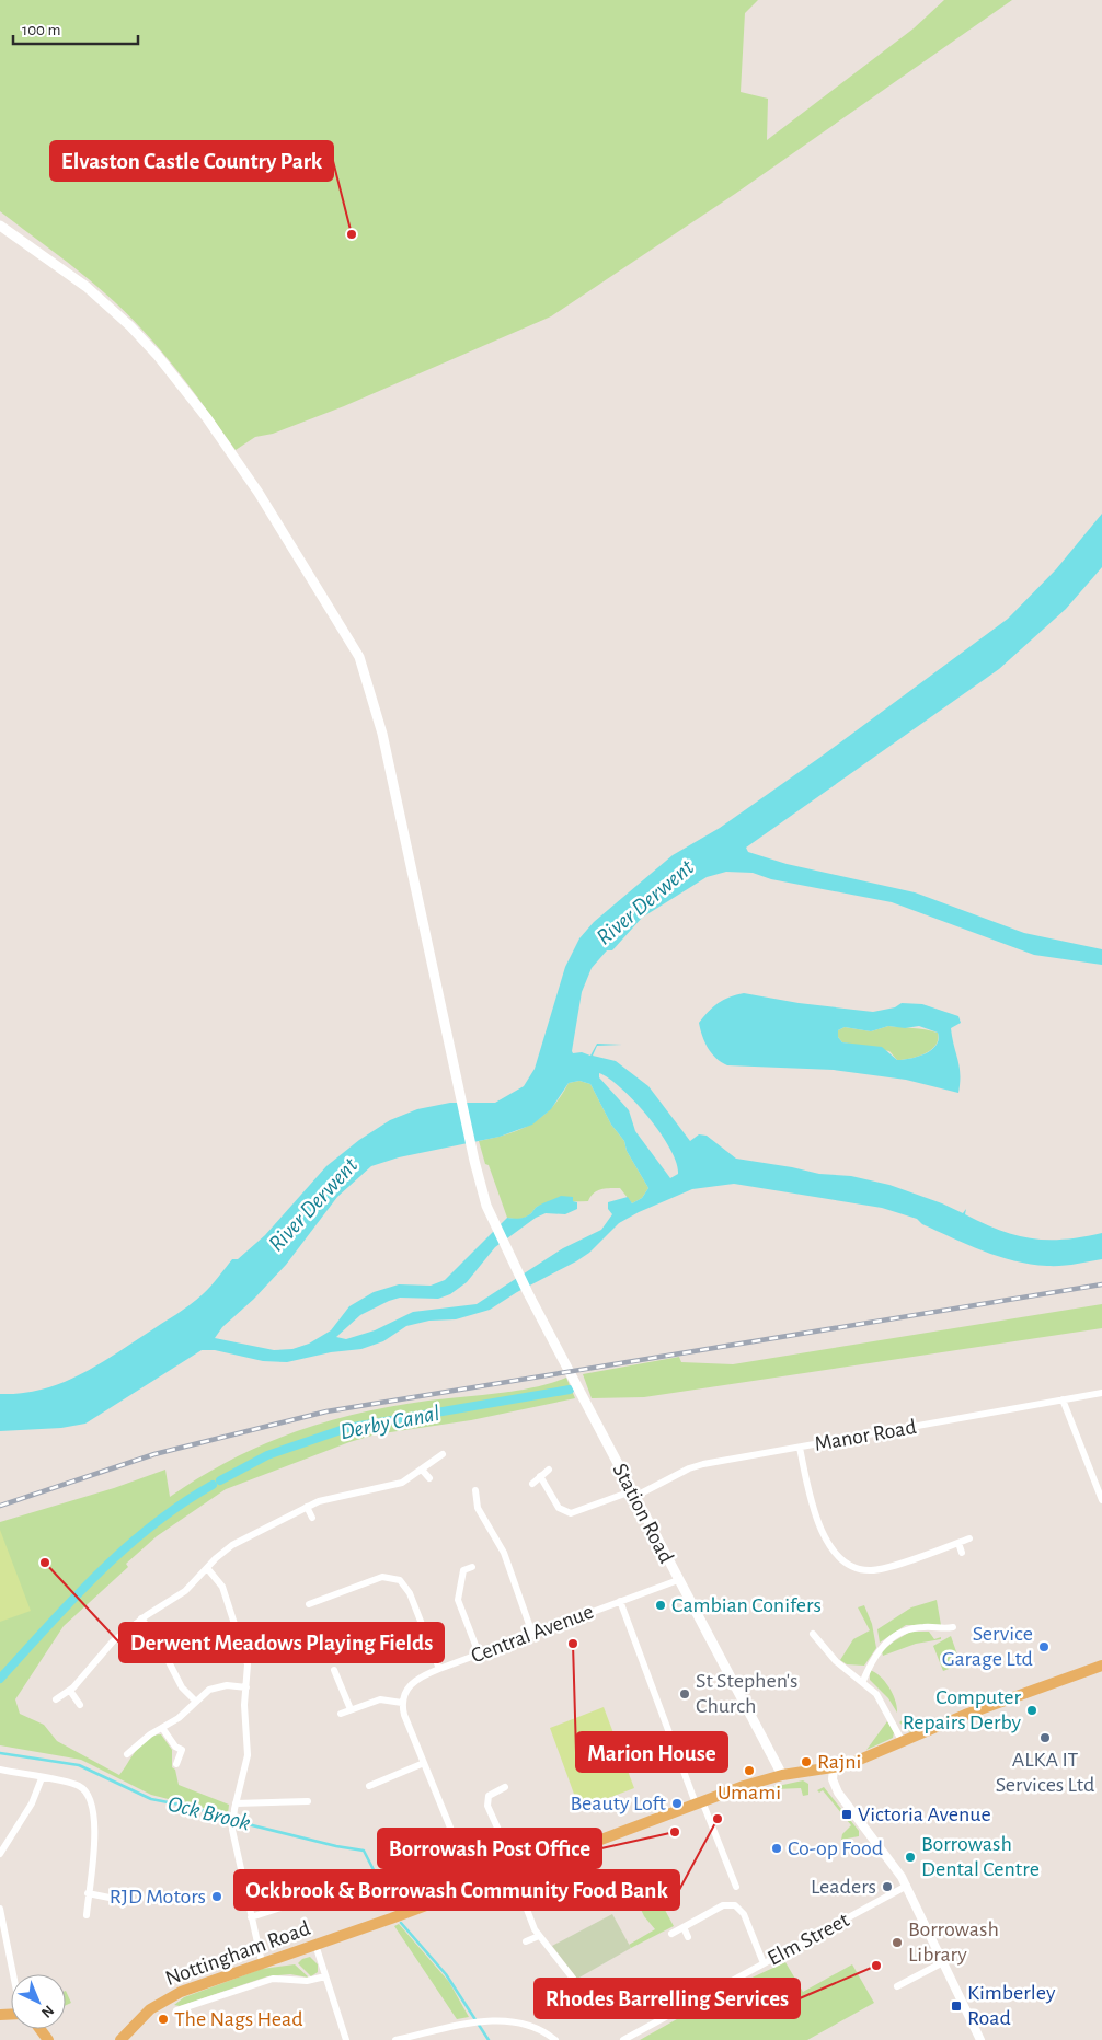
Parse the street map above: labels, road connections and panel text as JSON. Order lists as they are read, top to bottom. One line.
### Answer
{"streets":{"main road":["Station Road","Nottingham Road"],"street":["Manor Road","Central Avenue","Elm Street"]},"crossings":[["Manor Road","Station Road"],["Station Road","Central Avenue"],["Station Road","Nottingham Road"]],"water":["River Derwent","Derby Canal","Ock Brook"],"places":{"other":["Elvaston Castle Country Park","Derwent Meadows Playing Fields","Cambian Conifers","Marion House","Service Garage Ltd","St Stephen's Church","Computer Repairs Derby","ALKA IT Services Ltd","Rajni","Umami","Beauty Loft","Ockbrook & Borrowash Community Food Bank","Borrowash Post Office","Co-op Food","Borrowash Dental Centre","Leaders","RJD Motors","Borrowash Library","Rhodes Barrelling Services","The Nags Head"],"transit":["Victoria Avenue","Kimberley Road"]},"scale_bar":"100 m","north":"bottom right"}
